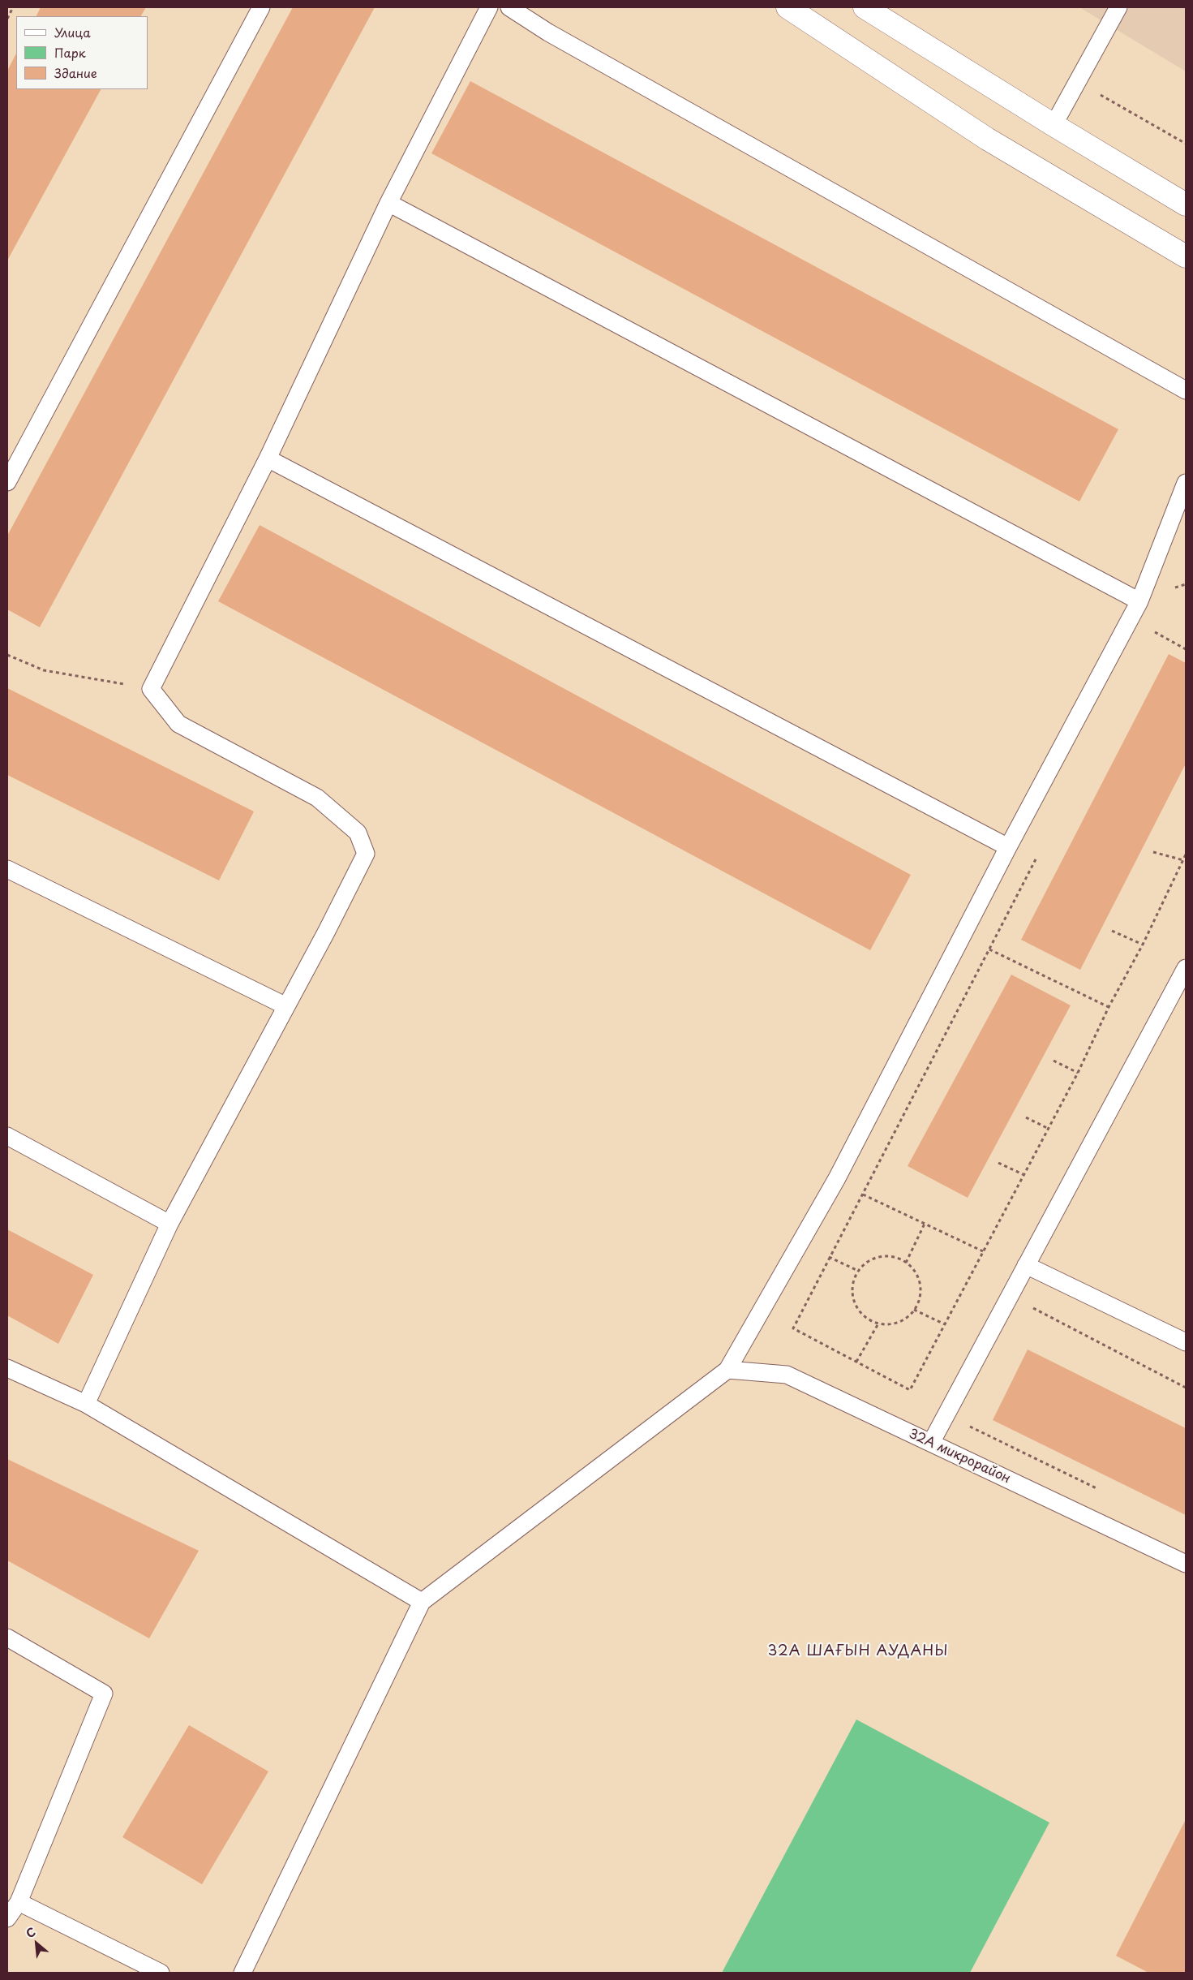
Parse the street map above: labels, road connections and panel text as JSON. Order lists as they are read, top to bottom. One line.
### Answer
{"streets":{"lane":["32А микрорайон"]},"districts":["32А ШАҒЫН АУДАНЫ"],"legend":["Улица","Парк","Здание"],"north":"top left"}
